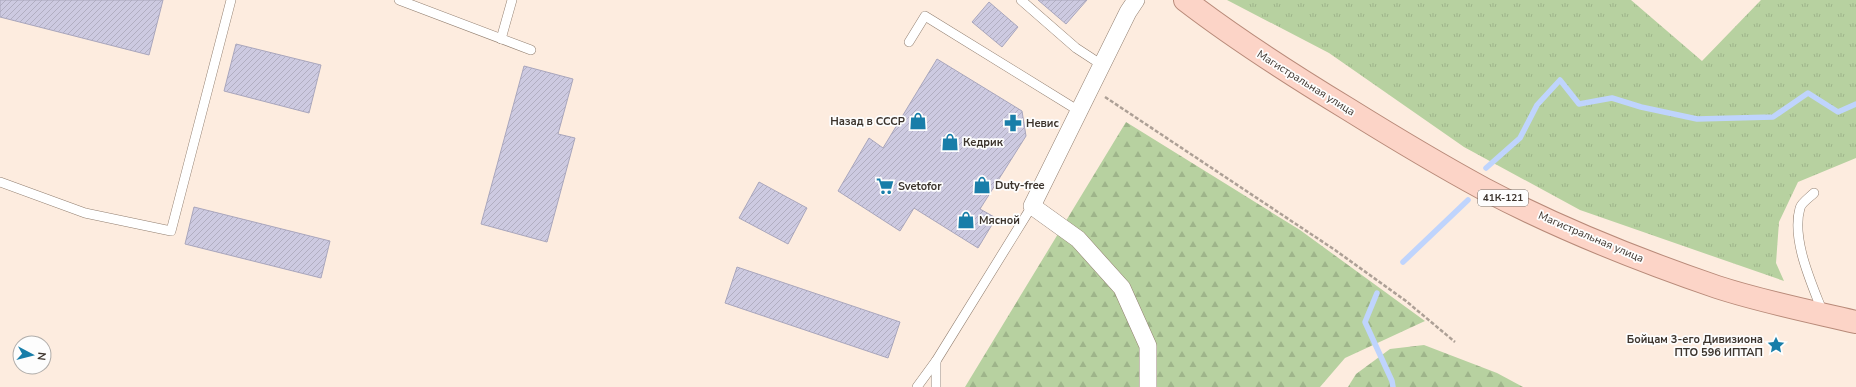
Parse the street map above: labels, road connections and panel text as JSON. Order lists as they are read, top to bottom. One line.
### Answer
{"streets":{"main road":["Магистральная улица","41К-121"]},"places":{"shop":["Назад в СССР","Кедрик","Duty-free","Мясной"],"pharmacy":["Невис"],"supermarket":["Svetofor"],"place":["Бойцам 3-его Дивизиона ПТО 596 ИПТАП"]},"north":"right"}
